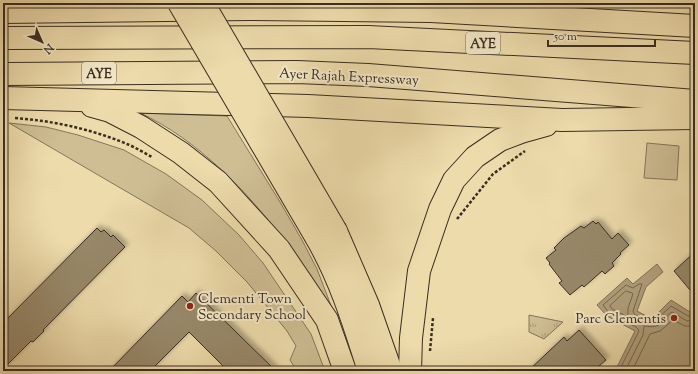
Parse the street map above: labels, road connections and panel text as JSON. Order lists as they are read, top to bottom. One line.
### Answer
{"streets":{"highway":["AYE","Ayer Rajah Expressway"]},"places":["Clementi Town Secondary School","Parc Clementis"],"scale_bar":"50 m","north":"bottom right"}
